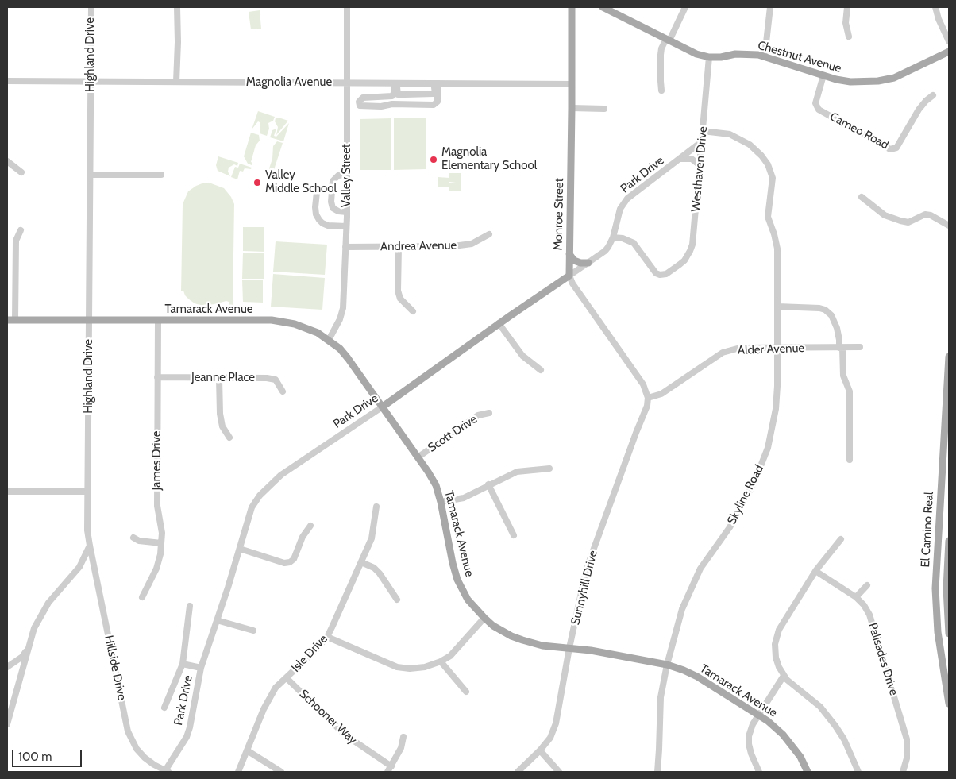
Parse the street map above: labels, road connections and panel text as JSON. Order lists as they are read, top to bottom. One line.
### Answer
{"streets":{"main road":["Chestnut Avenue","Park Drive","Monroe Street","Tamarack Avenue","El Camino Real"],"street":["Highland Drive","Magnolia Avenue","Cameo Road","Westhaven Drive","Valley Street","Andrea Avenue","Alder Avenue","Jeanne Place","Scott Drive","James Drive","Skyline Road","Sunnyhill Drive","Isle Drive","Palisades Drive","Hillside Drive","Schooner Way"]},"crossings":[["Highland Drive","Magnolia Avenue"],["Highland Drive","Tamarack Avenue"],["Highland Drive","Hillside Drive"],["Chestnut Avenue","Cameo Road"],["Chestnut Avenue","Westhaven Drive"],["Magnolia Avenue","Valley Street"],["Magnolia Avenue","Monroe Street"],["Westhaven Drive","Park Drive"],["Westhaven Drive","Skyline Road"],["Park Drive","Monroe Street"],["Park Drive","Tamarack Avenue"],["Park Drive","Hillside Drive"],["Valley Street","Andrea Avenue"],["Valley Street","Tamarack Avenue"],["Monroe Street","Alder Avenue"],["Monroe Street","Sunnyhill Drive"],["Tamarack Avenue","Scott Drive"],["Tamarack Avenue","James Drive"],["Tamarack Avenue","Skyline Road"],["Tamarack Avenue","Sunnyhill Drive"],["Alder Avenue","Skyline Road"],["Alder Avenue","Sunnyhill Drive"],["Jeanne Place","James Drive"],["Isle Drive","Schooner Way"]],"places":["Magnolia Elementary School","Valley Middle School"],"scale_bar":"100 m"}
